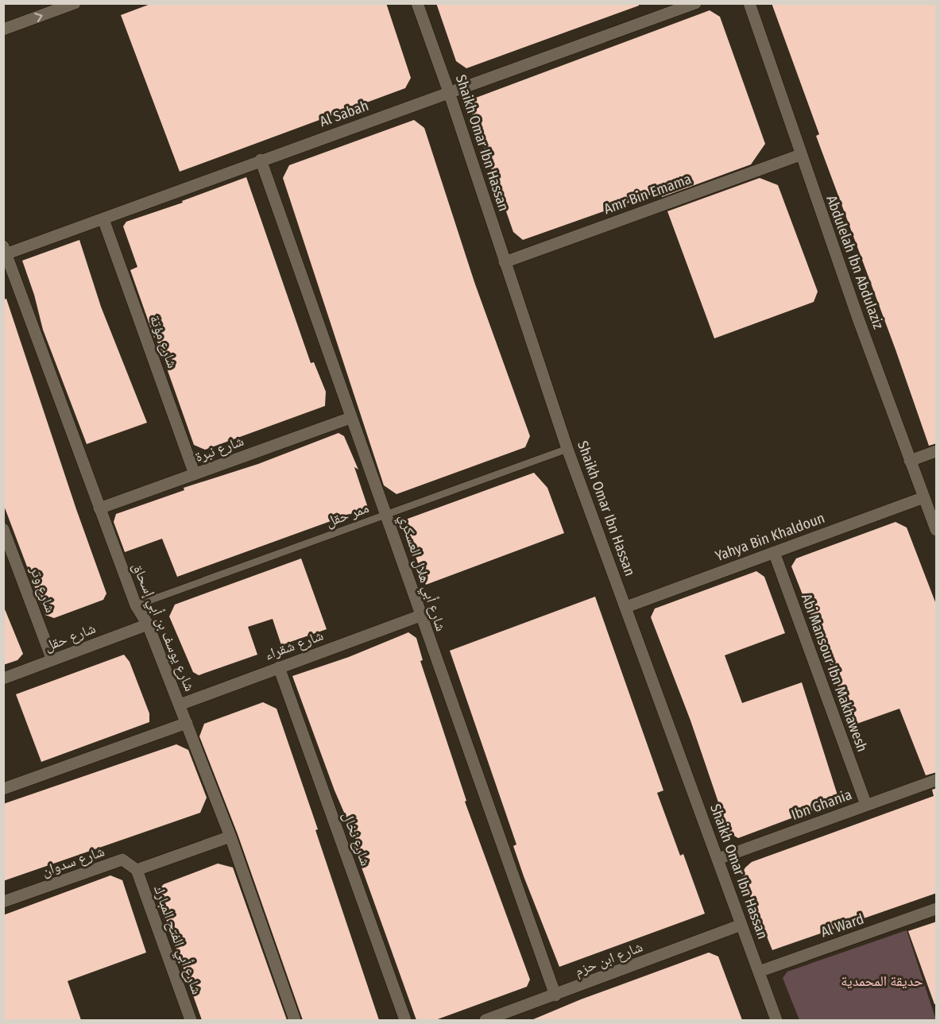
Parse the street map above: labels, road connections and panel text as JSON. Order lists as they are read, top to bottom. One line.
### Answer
{"streets":{"street":["Al Sabah","Shaikh Omar Ibn Hassan","Amr Bin Emama","Abdulelah Ibn Abdulaziz","شارع مؤتة","شارع نبرة","Yahya Bin Khaldoun","شارع أبي هلال العسكري","شارع وتر","شارع يوسف بن أبي إسحاق","شارع حقل","شارع شقراء","Abi Mansour Ibn Makhawesh","Ibn Ghania","شارع نخال","شارع سدوان","Al Ward","شارع أبي الفتح المبارك","شارع ابن حزم"],"lane":["ممر حقل"]},"crossings":[["Al Sabah","Shaikh Omar Ibn Hassan"],["Al Sabah","شارع مؤتة"],["Al Sabah","شارع أبي هلال العسكري"],["Al Sabah","شارع يوسف بن أبي إسحاق"],["Shaikh Omar Ibn Hassan","Amr Bin Emama"],["Shaikh Omar Ibn Hassan","ممر حقل"],["Shaikh Omar Ibn Hassan","Yahya Bin Khaldoun"],["Shaikh Omar Ibn Hassan","Ibn Ghania"],["Shaikh Omar Ibn Hassan","Al Ward"],["Shaikh Omar Ibn Hassan","شارع ابن حزم"],["Amr Bin Emama","Abdulelah Ibn Abdulaziz"],["Abdulelah Ibn Abdulaziz","Yahya Bin Khaldoun"],["شارع مؤتة","شارع نبرة"],["شارع نبرة","شارع أبي هلال العسكري"],["شارع نبرة","شارع يوسف بن أبي إسحاق"],["ممر حقل","شارع أبي هلال العسكري"],["ممر حقل","شارع يوسف بن أبي إسحاق"],["Yahya Bin Khaldoun","Abi Mansour Ibn Makhawesh"],["شارع أبي هلال العسكري","شارع شقراء"],["شارع أبي هلال العسكري","شارع ابن حزم"],["شارع وتر","شارع حقل"],["شارع يوسف بن أبي إسحاق","شارع حقل"],["شارع يوسف بن أبي إسحاق","شارع شقراء"],["شارع شقراء","شارع نخال"],["Abi Mansour Ibn Makhawesh","Ibn Ghania"],["شارع سدوان","شارع أبي الفتح المبارك"]],"parks":["حديقة المحمدية"]}
